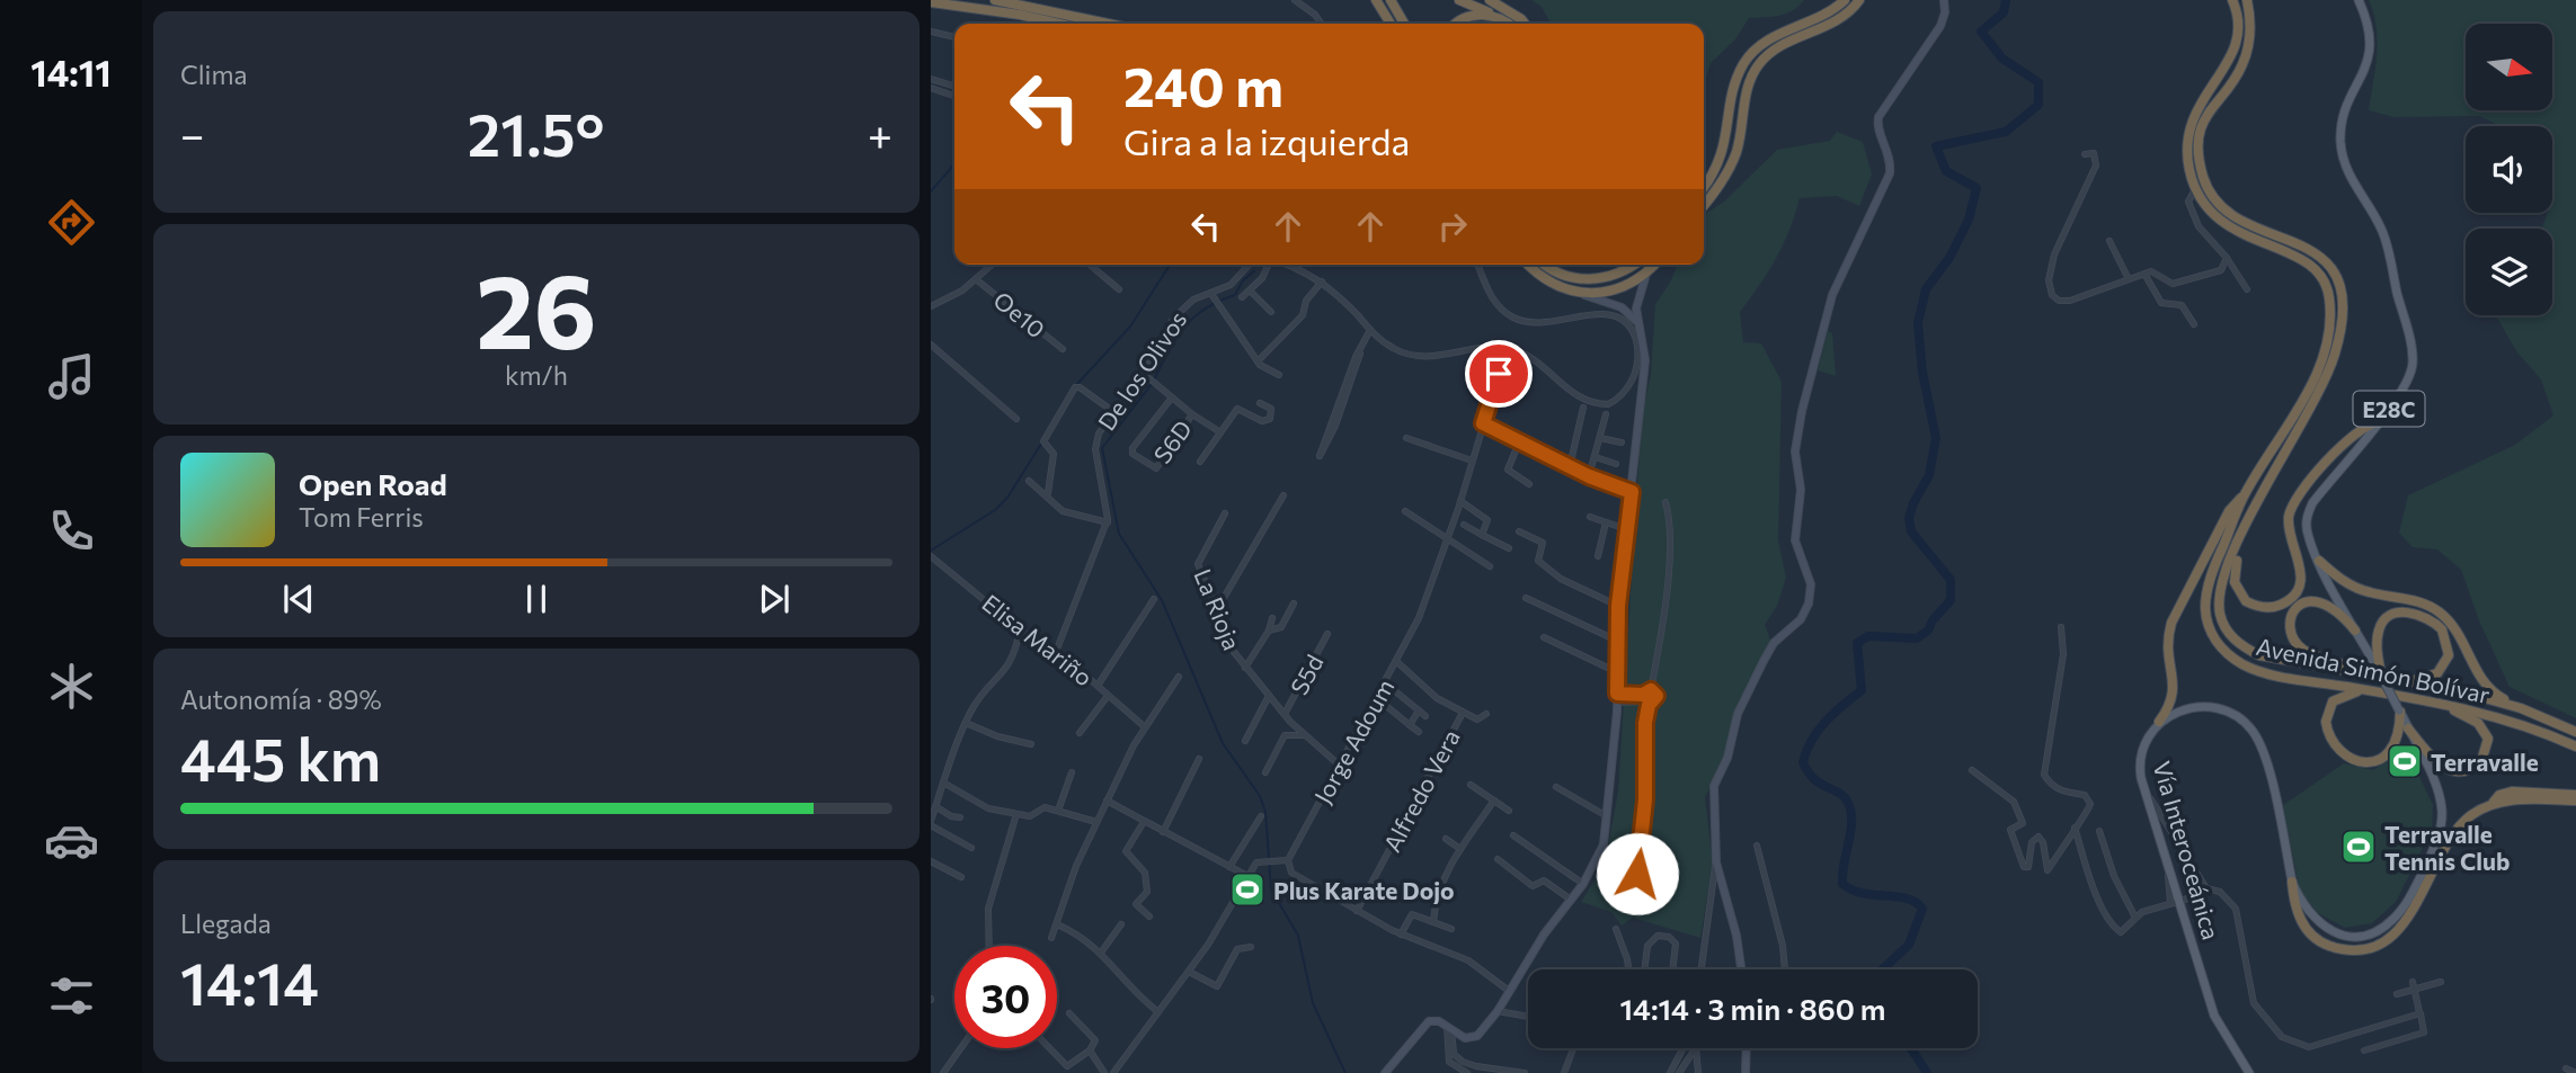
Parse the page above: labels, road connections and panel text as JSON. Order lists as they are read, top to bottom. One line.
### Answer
{"streets":{"highway":["Avenida Simón Bolívar"],"main road":["E28C","Vía Interoceánica"],"street":["Oe10","De los Olivos","S6D","La Rioja","Elisa Mariño","S5d","Jorge Adoum","Alfredo Vera"]},"crossings":[["E28C","Vía Interoceánica"],["La Rioja","S5d"],["La Rioja","Jorge Adoum"]],"places":{"sports":["Terravalle","Terravalle Tennis Club","Plus Karate Dojo"]},"north":"right","page":{"tabs":"14:11","tile":["Clima",["26","km/h"],["Autonomía · 89%","445 km"],["Llegada","14:14"]],"turn":["240 m","Gira a la izquierda"],"heat":["−","21.5°","+"],"song":["Open Road","Tom Ferris"],"limit":"30","trip":"14:14 · 3 min · 860 m"}}
